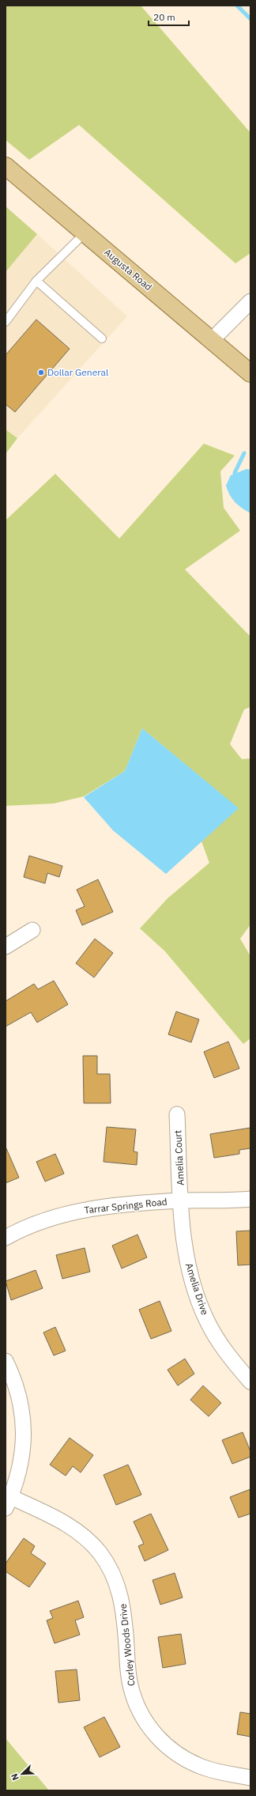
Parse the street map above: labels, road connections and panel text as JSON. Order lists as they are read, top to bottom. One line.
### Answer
{"streets":{"main road":["Augusta Road"],"street":["Amelia Court","Tarrar Springs Road","Amelia Drive","Corley Woods Drive"]},"crossings":[["Amelia Court","Tarrar Springs Road"],["Amelia Court","Amelia Drive"],["Tarrar Springs Road","Amelia Drive"]],"places":["Dollar General"],"scale_bar":"20 m","north":"bottom left"}
